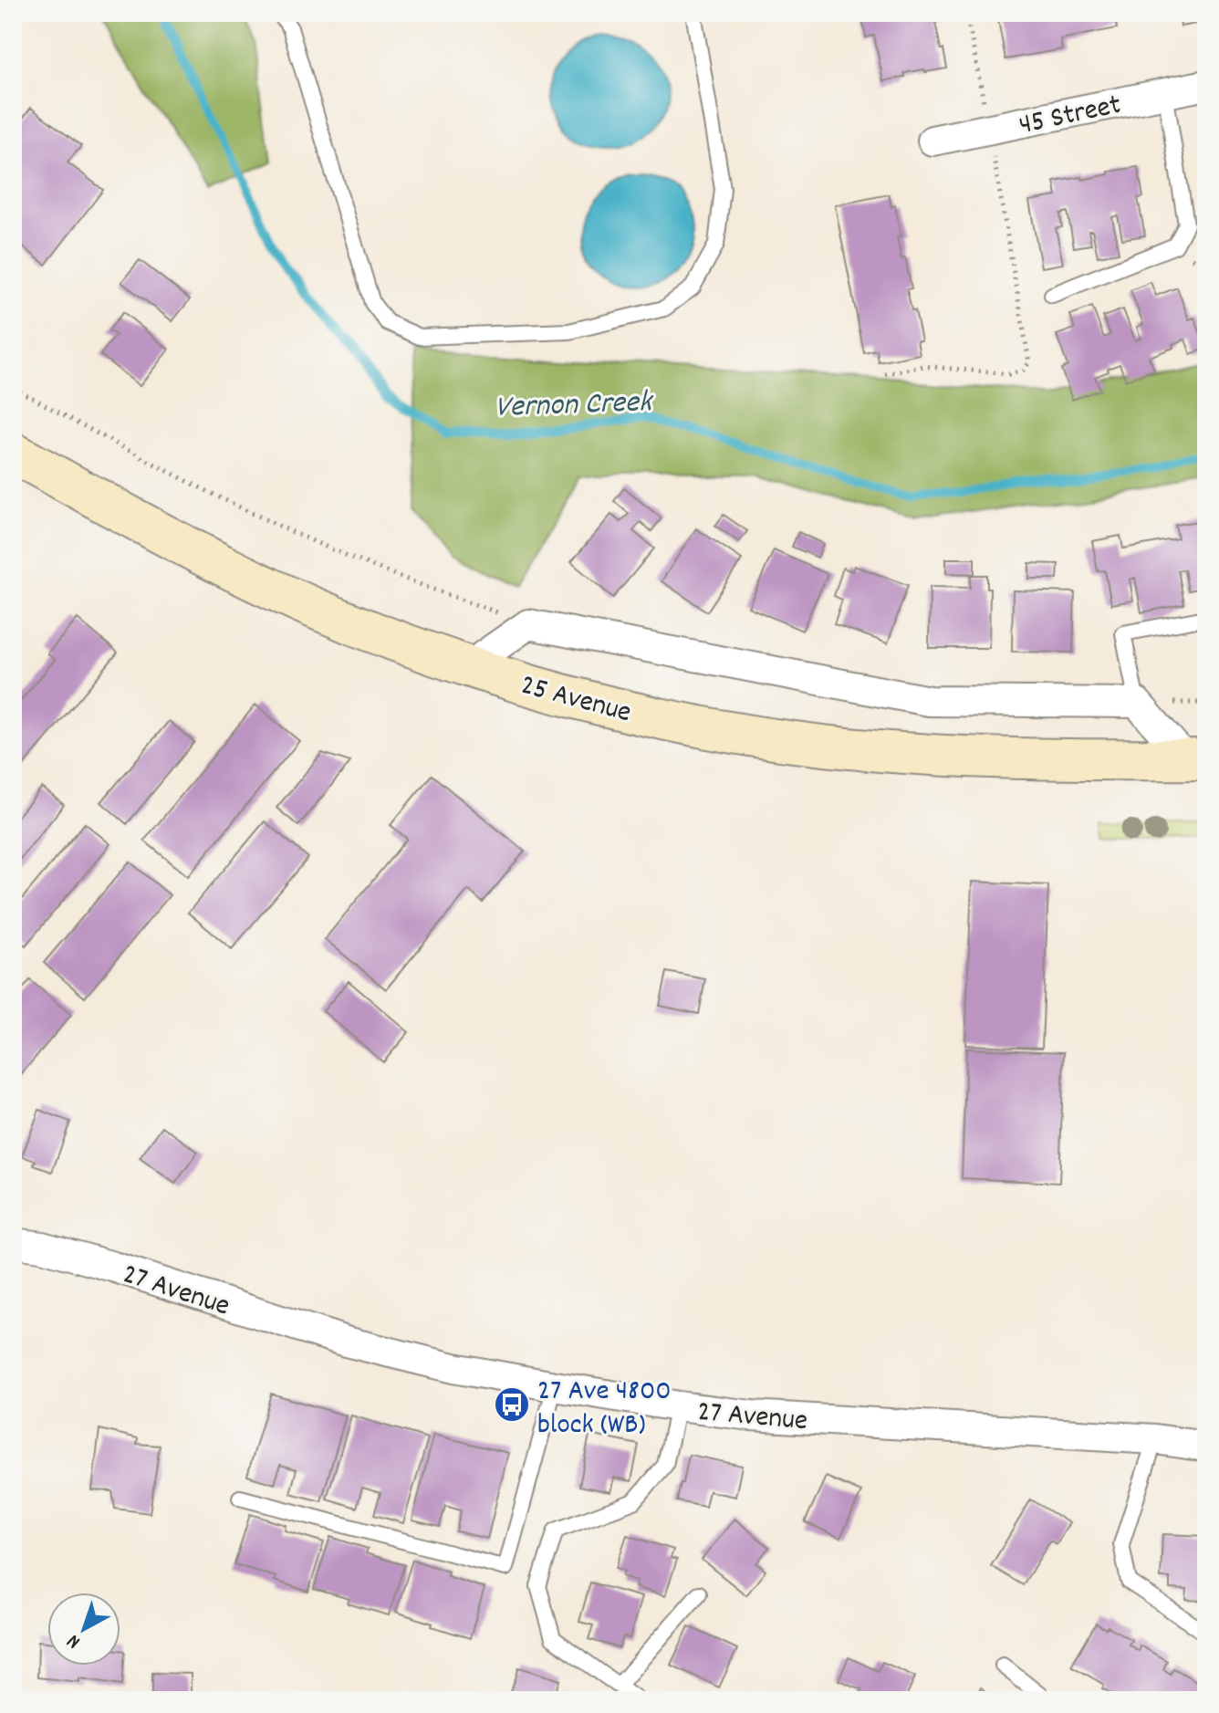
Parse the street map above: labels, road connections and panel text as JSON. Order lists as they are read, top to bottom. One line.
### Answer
{"streets":{"main road":["25 Avenue"],"street":["45 Street","27 Avenue"]},"water":["Vernon Creek"],"places":{"bus stop":["27 Ave 4800 block (WB)"]},"north":"bottom left"}
